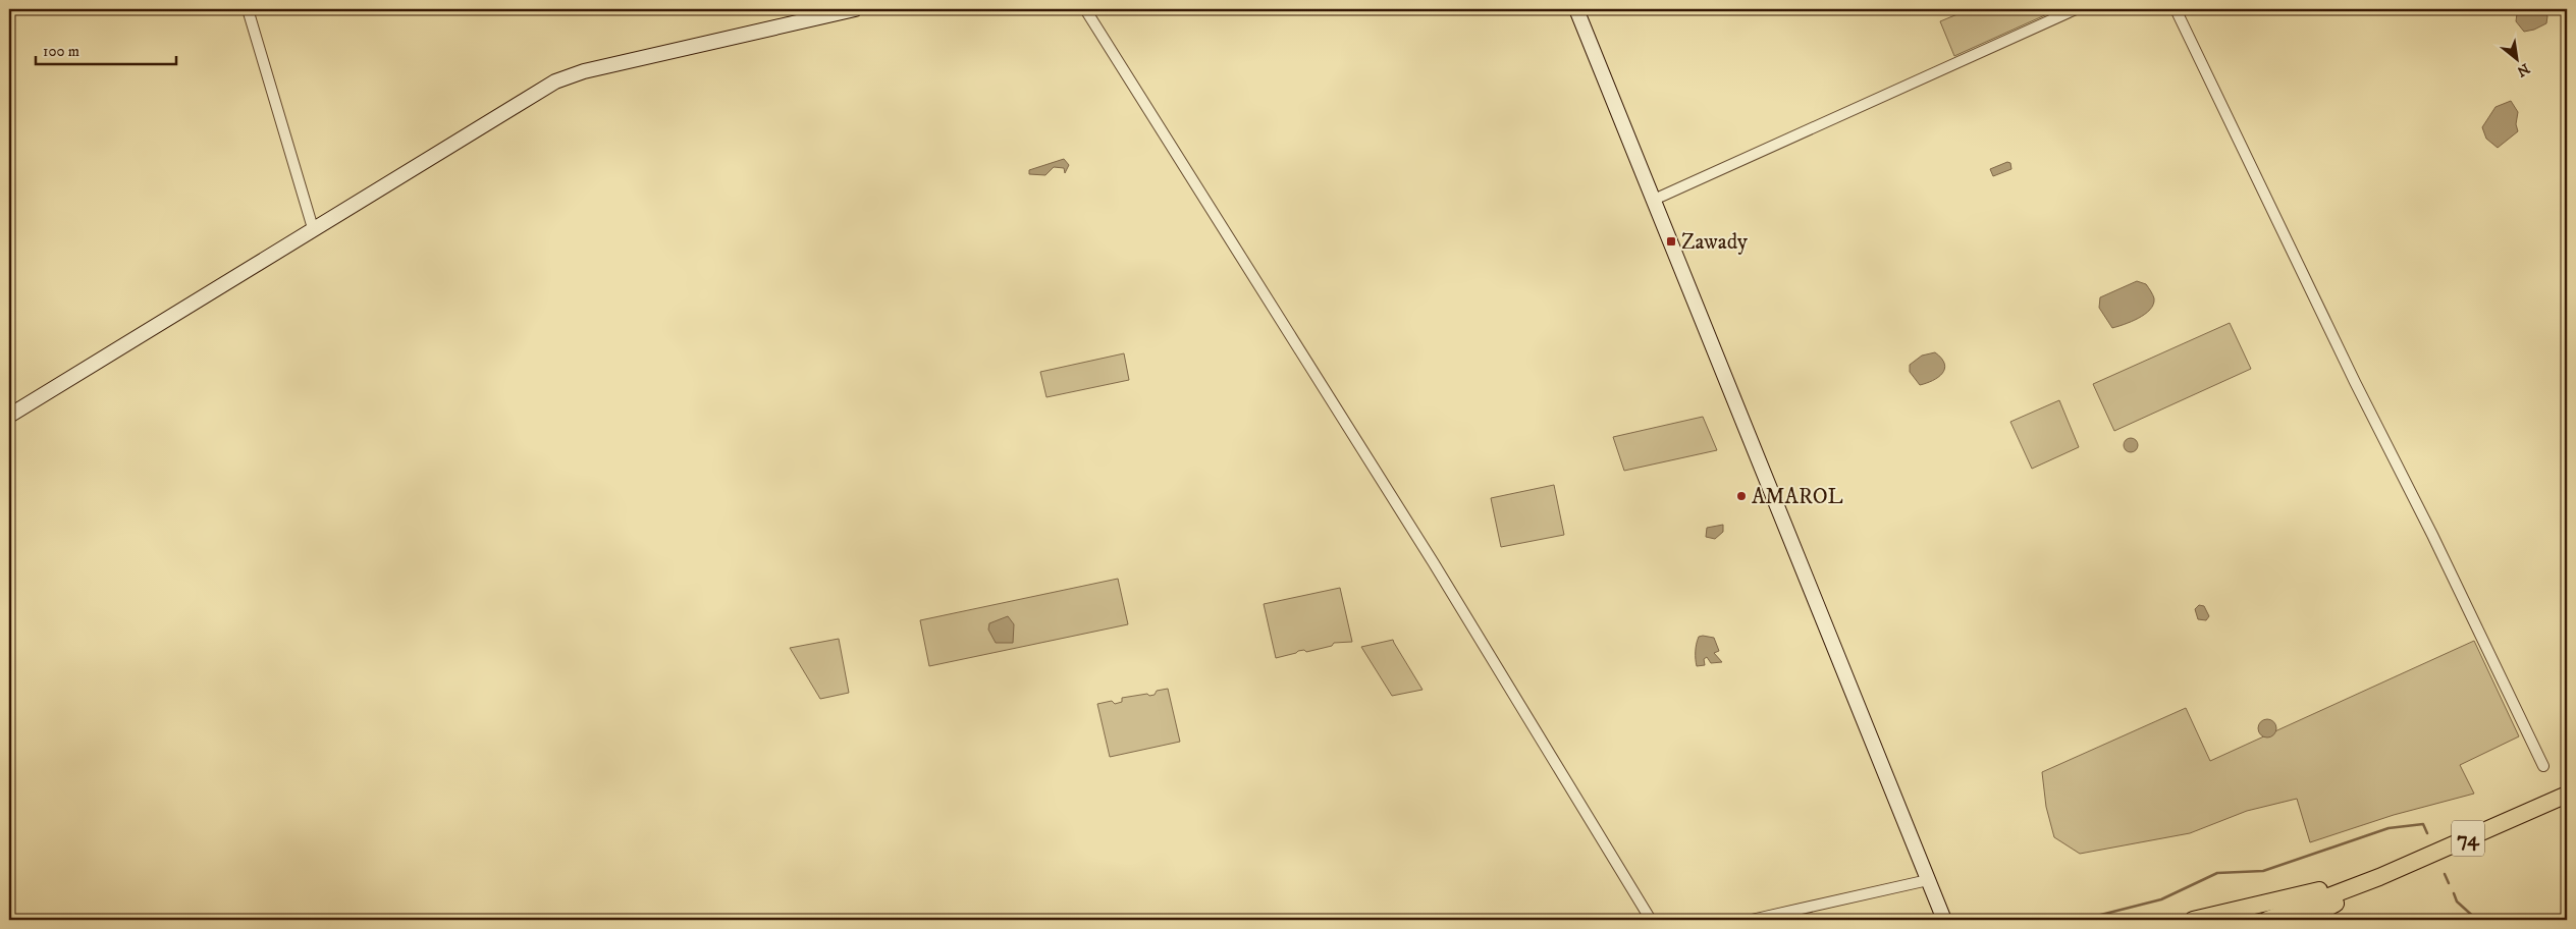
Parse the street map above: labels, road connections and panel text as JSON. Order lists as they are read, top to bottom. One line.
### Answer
{"streets":{"main road":["74"]},"places":{"transit":["Zawady"],"other":["AMAROL"]},"scale_bar":"100 m","north":"bottom right"}
